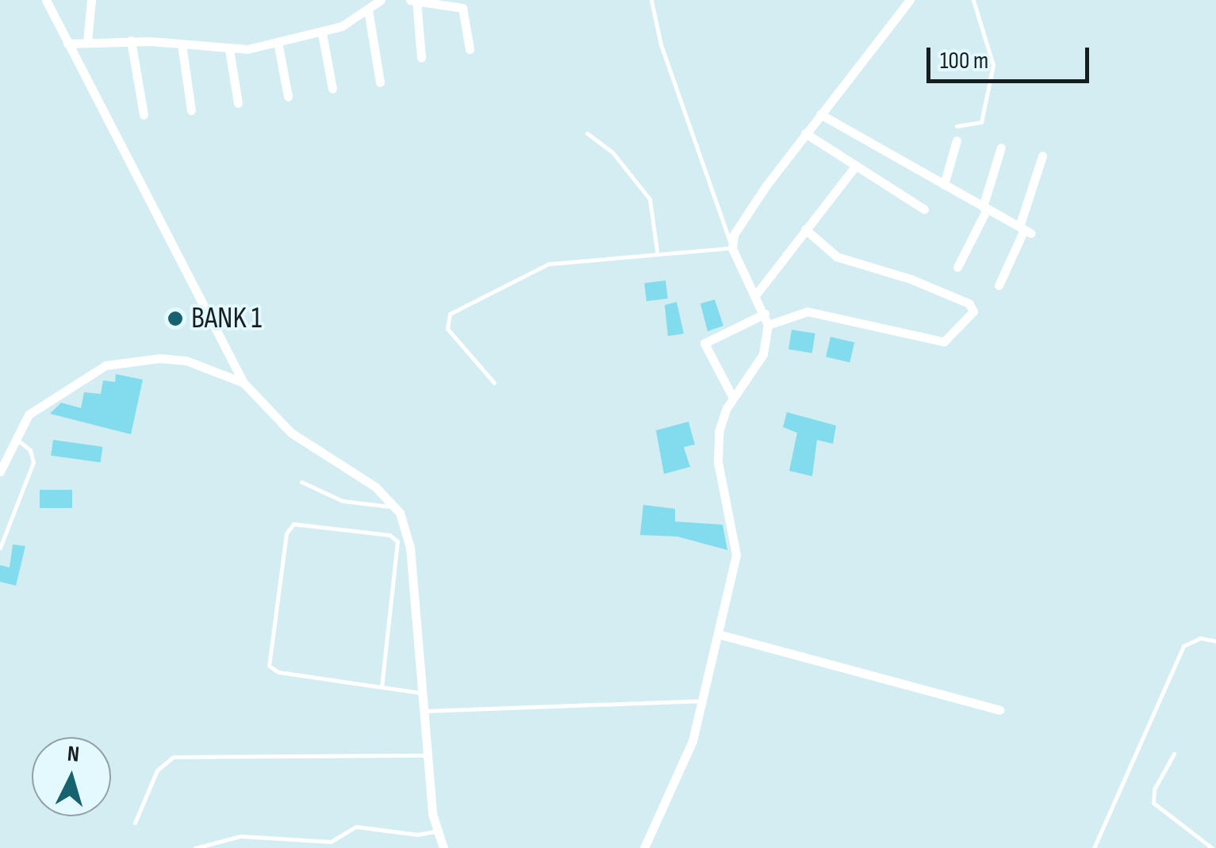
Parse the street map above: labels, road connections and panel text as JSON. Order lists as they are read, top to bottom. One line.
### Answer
{"places":["BANK 1"],"scale_bar":"100 m","north":"top"}
